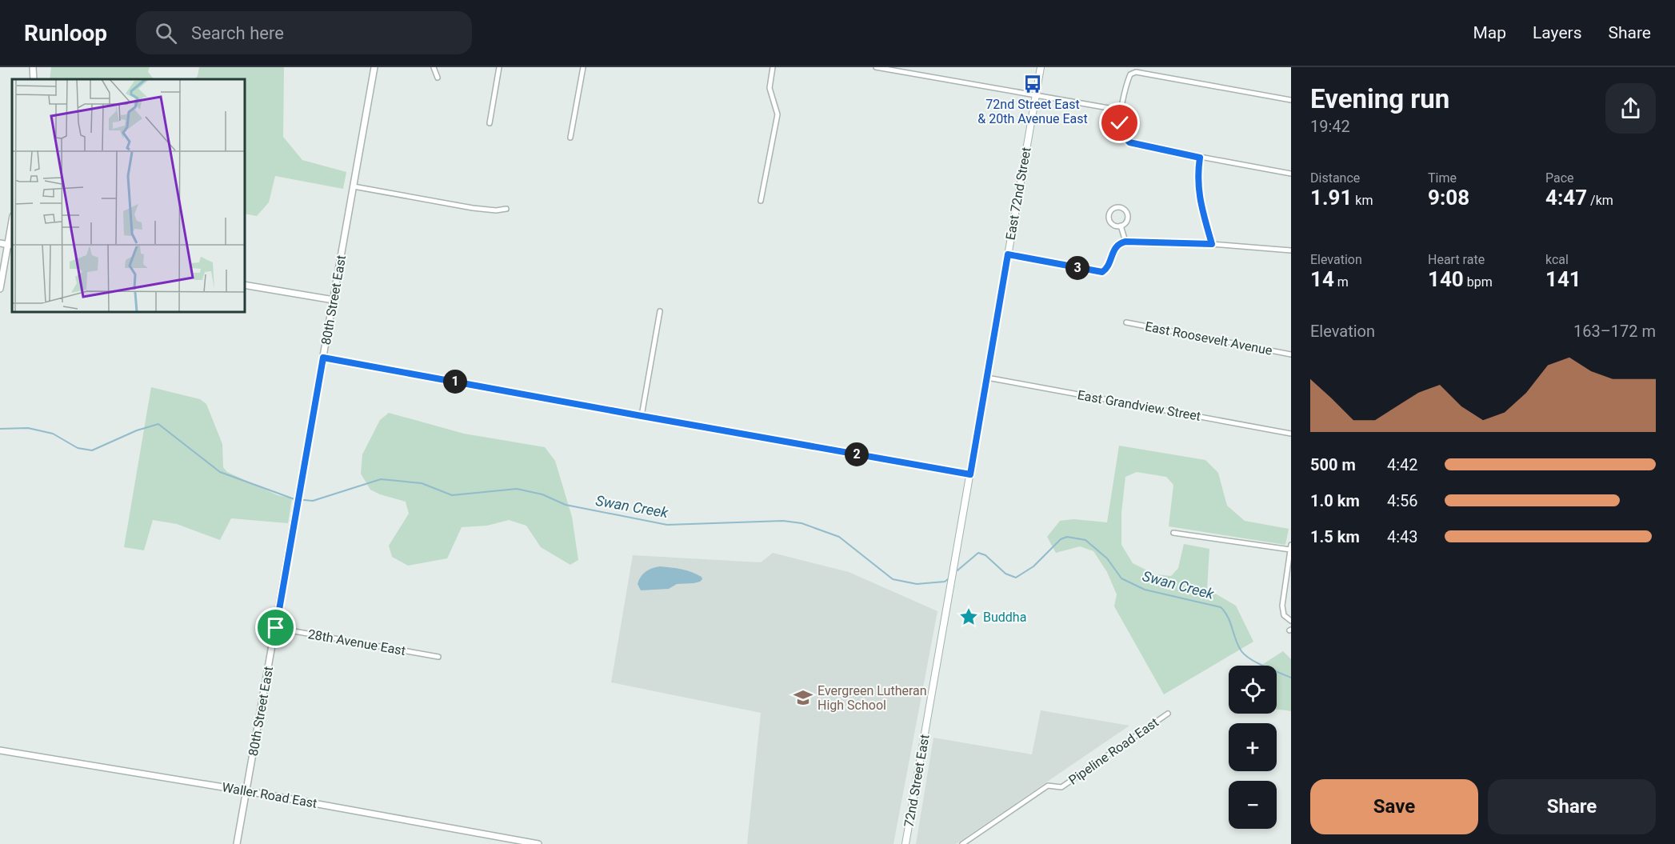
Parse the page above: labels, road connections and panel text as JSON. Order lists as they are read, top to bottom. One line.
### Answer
{"streets":{"main road":["East 72nd Street","72nd Street East"],"street":["80th Street East","East Roosevelt Avenue","East Grandview Street","28th Avenue East","Pipeline Road East","Waller Road East"]},"crossings":[["East 72nd Street","East Grandview Street"],["East 72nd Street","72nd Street East"],["80th Street East","28th Avenue East"],["80th Street East","Waller Road East"]],"water":["Swan Creek"],"places":{"bus stop":["72nd Street East & 20th Avenue East"],"place":["Buddha"],"school or university":["Evergreen Lutheran High School"]},"page":{"header":"Runloop","search":"Search here","nav":["Map","Layers","Share"],"heading":["Evening run","19:42"],"stats":[["Distance","1.91 km"],["Time","9:08"],["Pace","4:47 /km"],["Elevation","14 m"],["Heart rate","140 bpm"],["kcal","141"]],"pins":["3","1","2"],"chart":["Elevation","163–172 m"],"list":[{"name":"500 m","note":"4:42"},{"name":"1.0 km","note":"4:56"},{"name":"1.5 km","note":"4:43"}],"map_buttons":["+","−"],"buttons":["Save","Share"]}}
